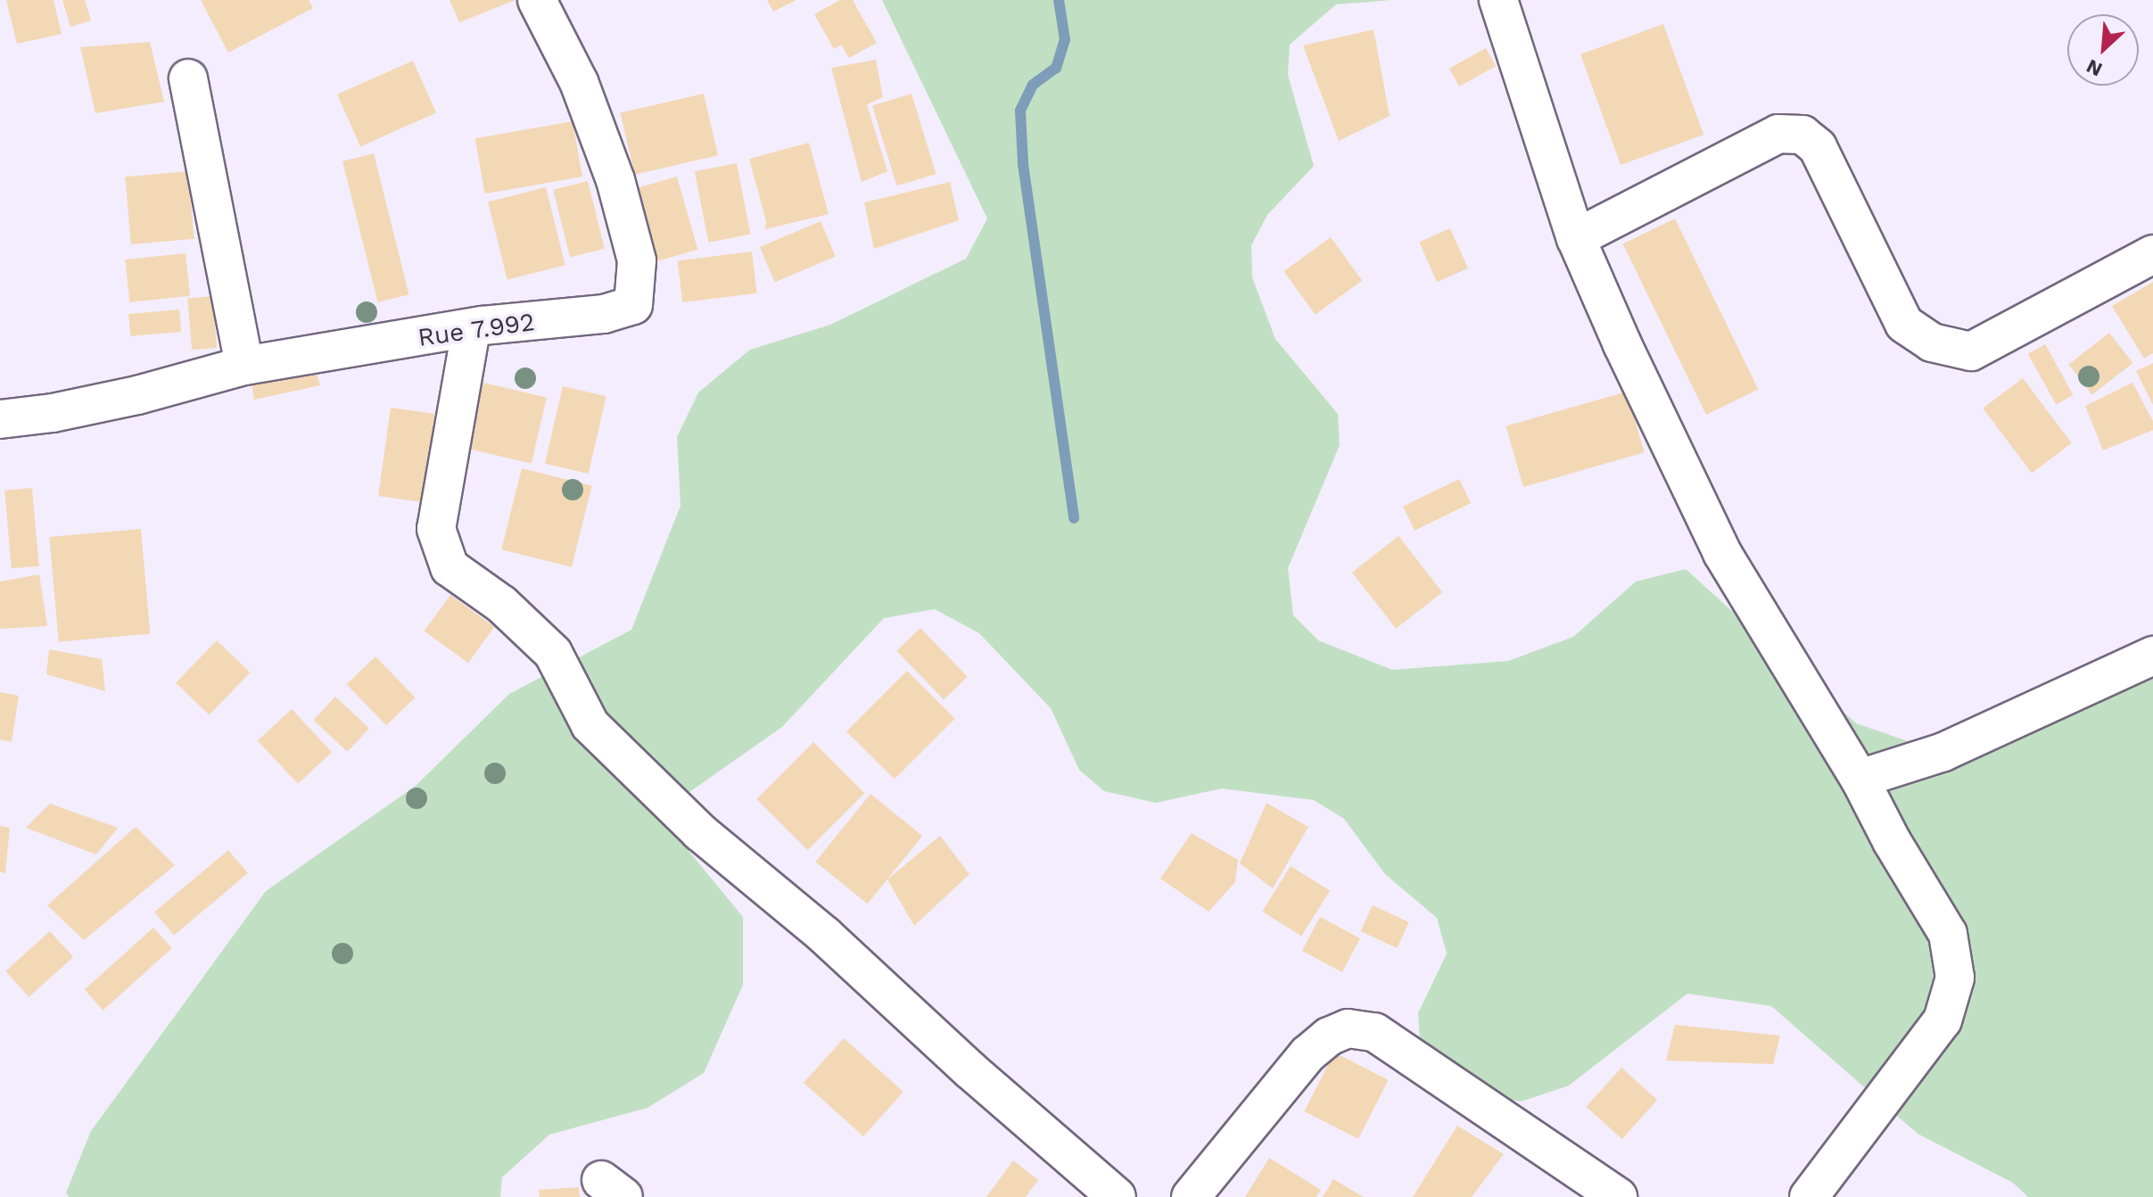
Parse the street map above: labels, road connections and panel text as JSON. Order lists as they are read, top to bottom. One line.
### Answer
{"streets":{"street":["Rue 7.992"]},"north":"bottom left"}
